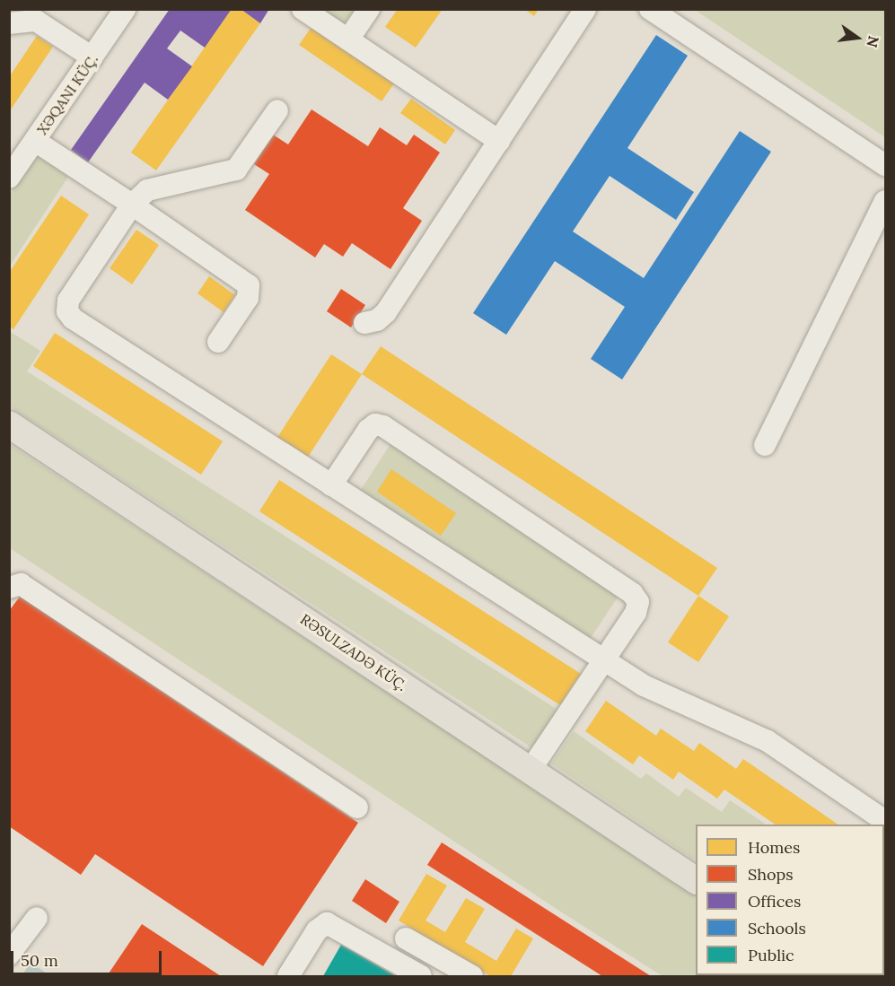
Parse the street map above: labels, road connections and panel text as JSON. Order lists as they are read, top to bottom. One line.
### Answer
{"streets":{"main road":["RƏSULZADƏ KÜÇ."],"street":["XƏQANI KÜÇ."]},"legend":["Homes","Shops","Offices","Schools","Public"],"scale_bar":"50 m","north":"right"}
